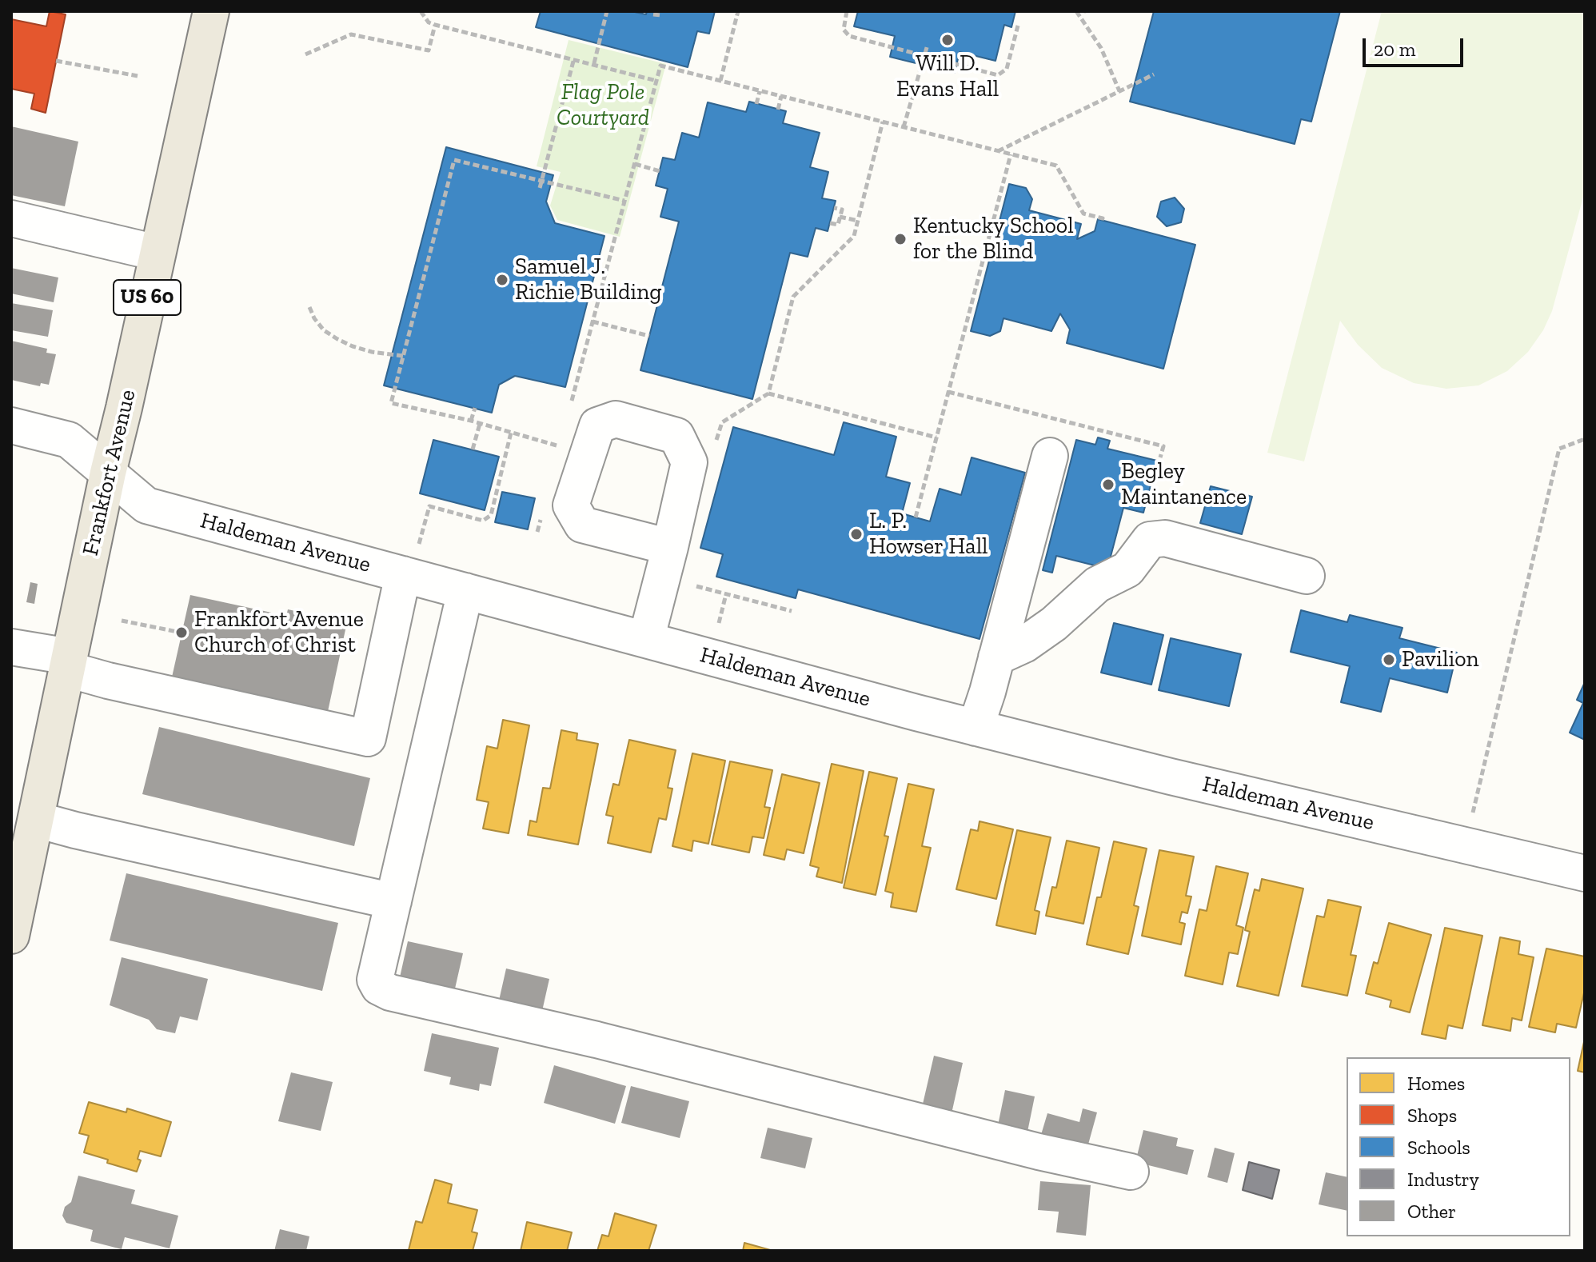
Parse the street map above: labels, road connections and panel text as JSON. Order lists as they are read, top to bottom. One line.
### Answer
{"streets":{"main road":["US 60","Frankfort Avenue"],"street":["Haldeman Avenue"]},"crossings":[["Frankfort Avenue","Haldeman Avenue"]],"parks":["Flag Pole Courtyard"],"places":["Will D. Evans Hall","Kentucky School for the Blind","Samuel J. Richie Building","Begley Maintanence","L. P. Howser Hall","Frankfort Avenue Church of Christ","Pavilion"],"legend":["Homes","Shops","Schools","Industry","Other"],"scale_bar":"20 m"}
